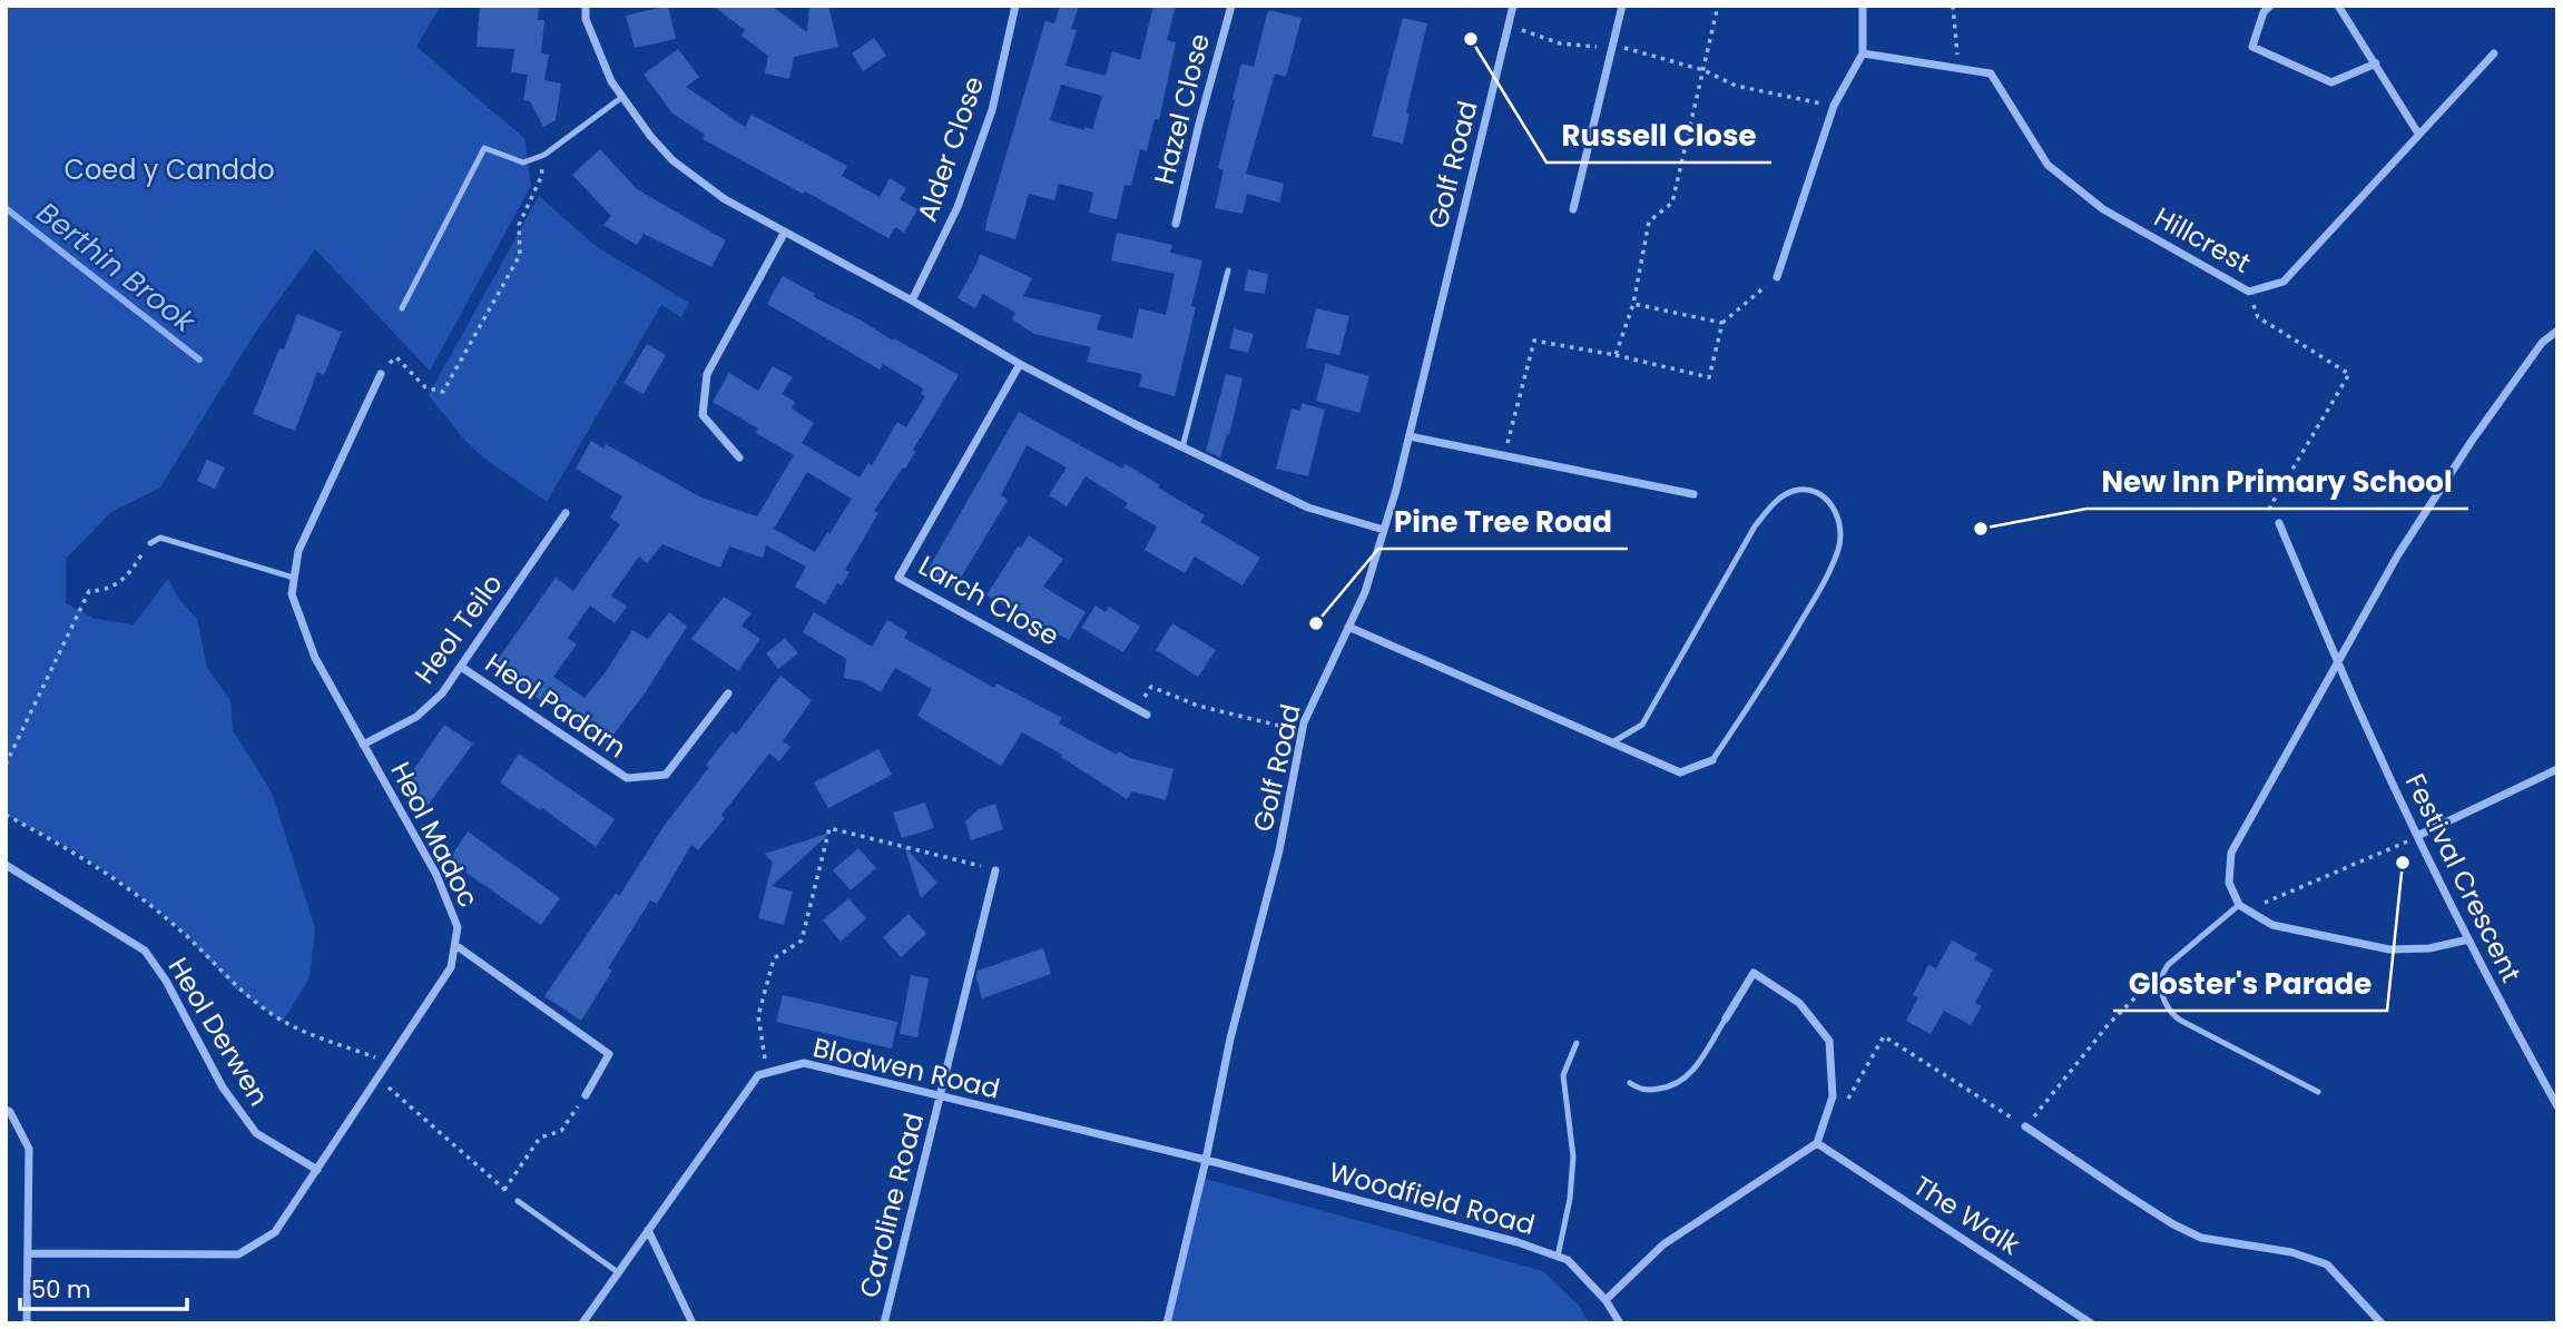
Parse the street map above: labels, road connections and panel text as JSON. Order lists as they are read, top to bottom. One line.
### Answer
{"streets":{"street":["Hazel Close","Alder Close","Golf Road","Hillcrest","Larch Close","Heol Teilo","Heol Padarn","Heol Madoc","Festival Crescent","Heol Derwen","Blodwen Road","Woodfield Road","Caroline Road","The Walk"]},"crossings":[["Golf Road","Blodwen Road"],["Golf Road","Woodfield Road"],["Heol Teilo","Heol Padarn"],["Heol Teilo","Heol Madoc"],["Heol Madoc","Heol Derwen"],["Blodwen Road","Woodfield Road"],["Blodwen Road","Caroline Road"]],"water":["Berthin Brook"],"parks":["Coed y Canddo"],"places":["Russell Close","New Inn Primary School","Pine Tree Road","Gloster's Parade"],"scale_bar":"50 m"}
